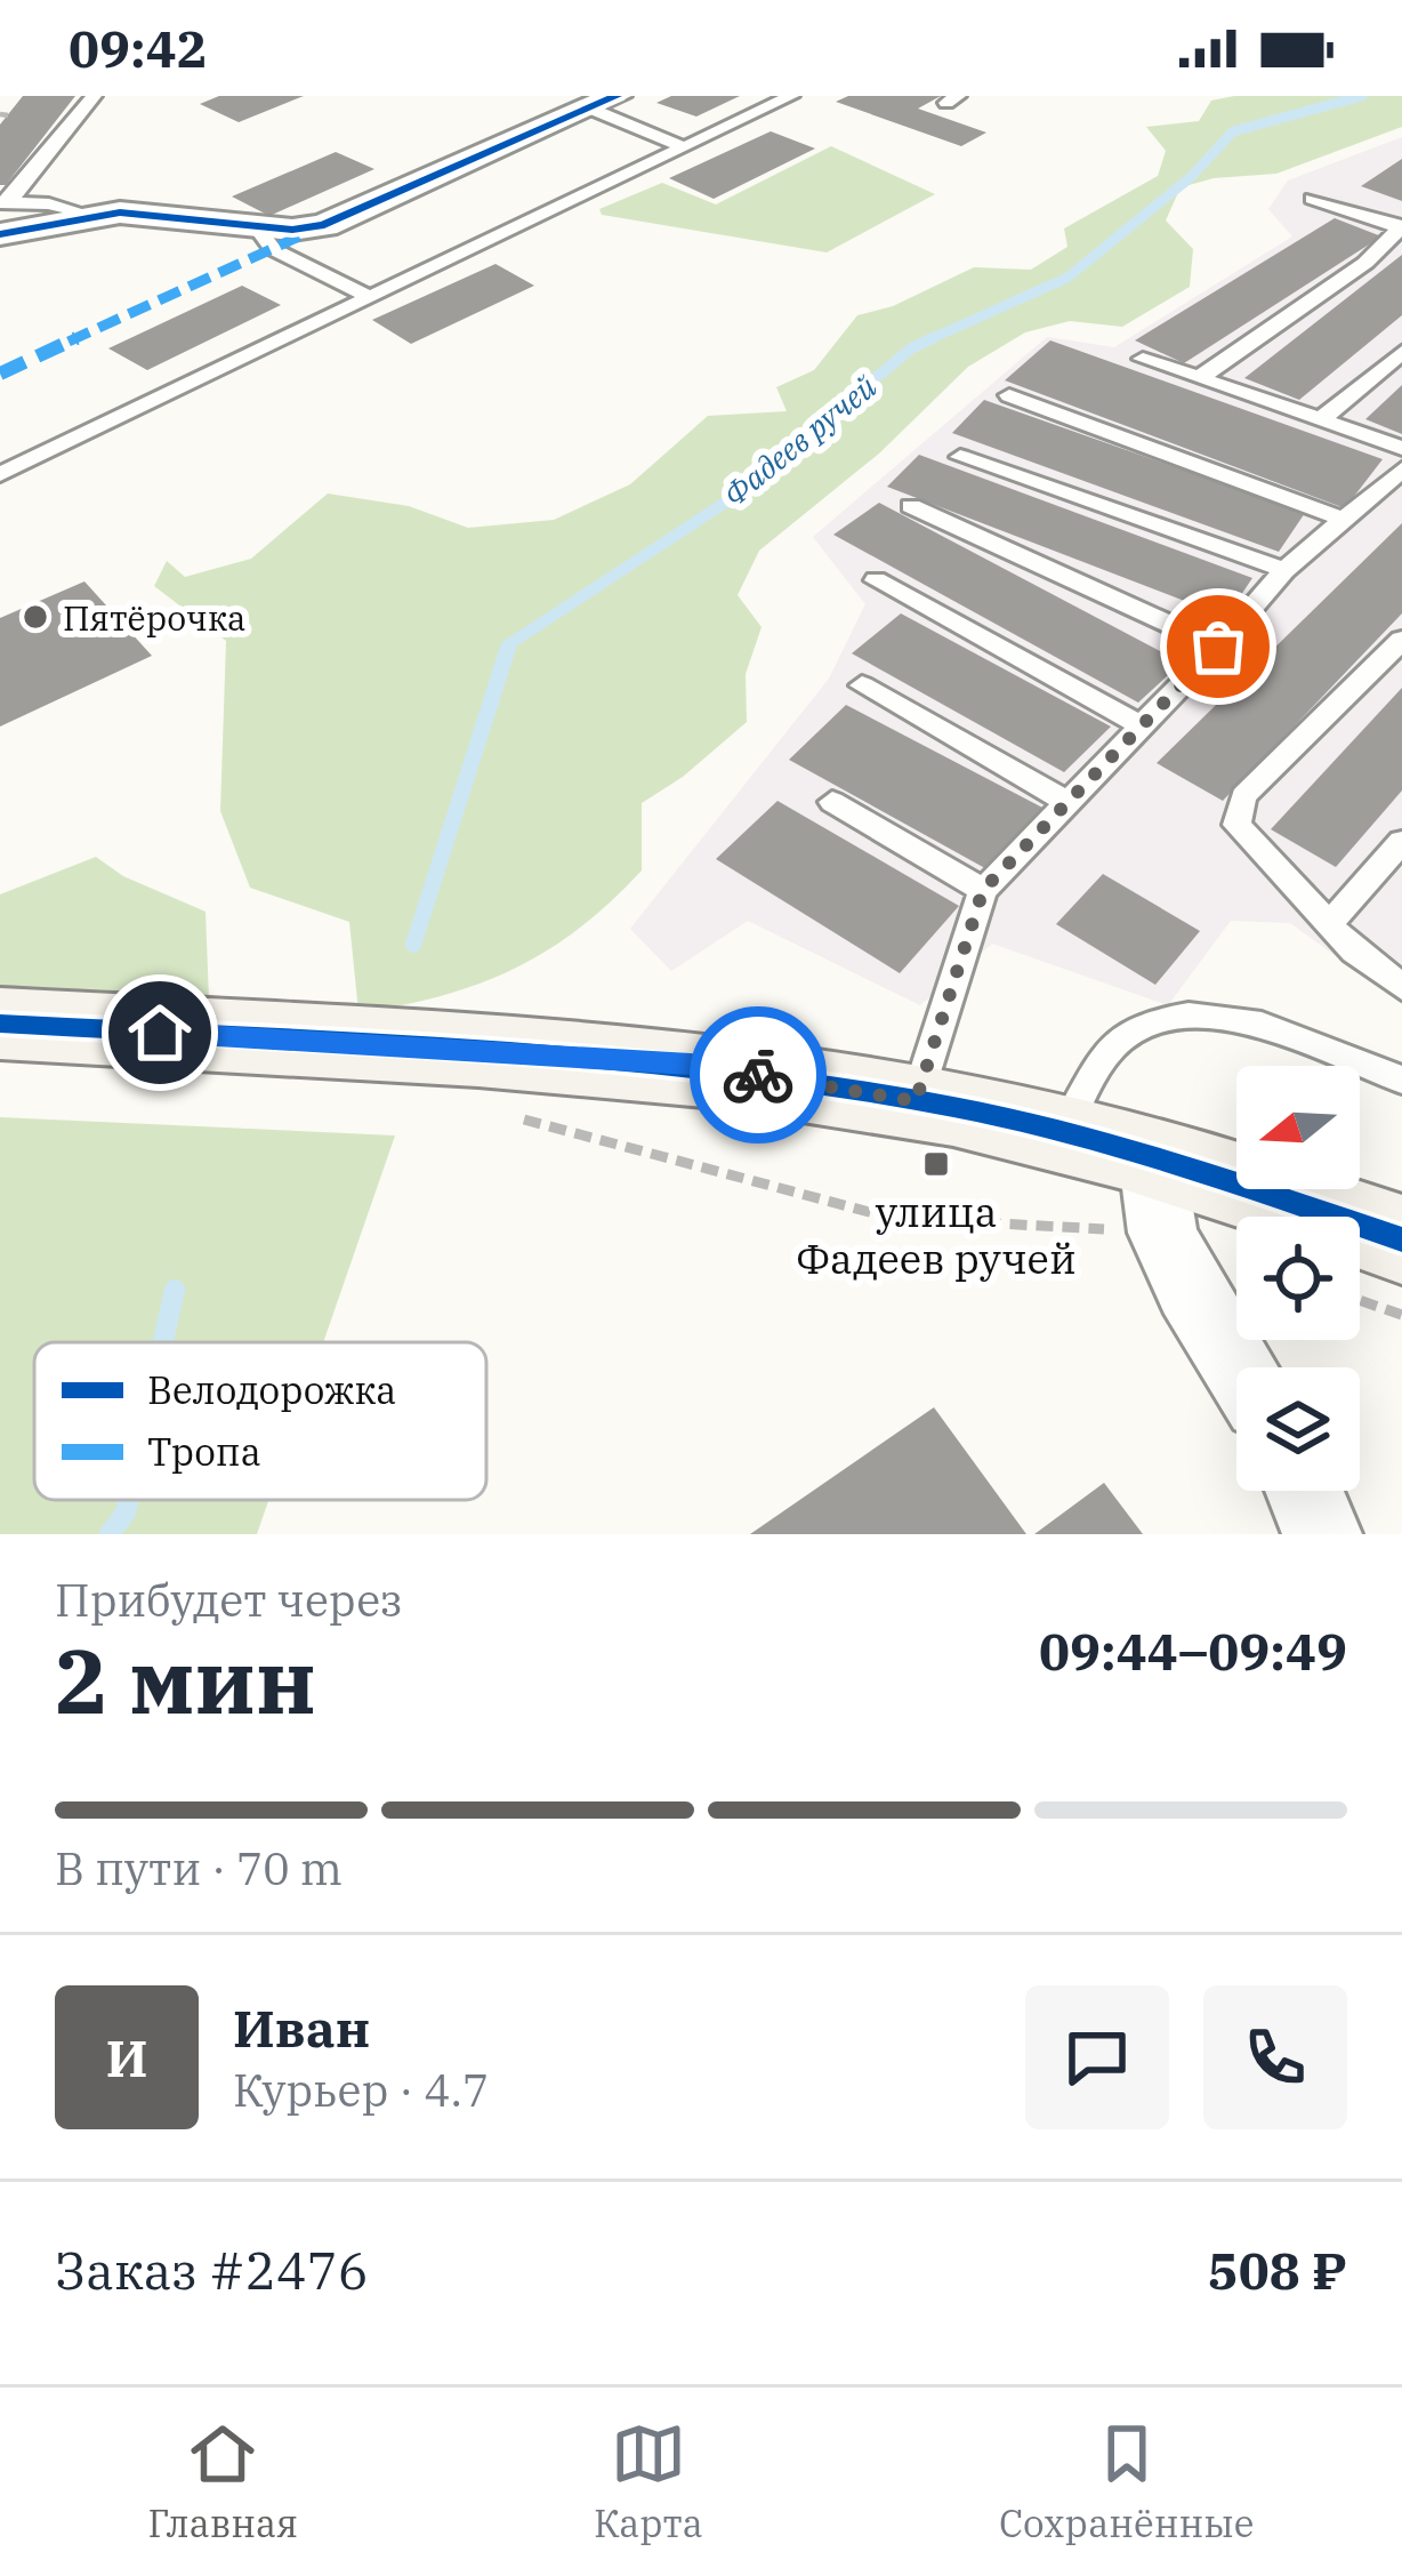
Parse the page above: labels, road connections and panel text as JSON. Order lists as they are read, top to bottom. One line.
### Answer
{"water":["Фадеев ручей"],"places":{"other":["Пятёрочка"],"transit":["улица Фадеев ручей"]},"legend":["Велодорожка","Тропа"],"north":"left","page":{"status":"09:42","heading":["2 мин","Прибудет через","09:44–09:49"],"panel":["Иван","Курьер · 4.7","Заказ #2476","508 ₽"],"bar":"В пути · 70 m","round":"И","tabs":["Главная","Карта","Сохранённые"]}}
